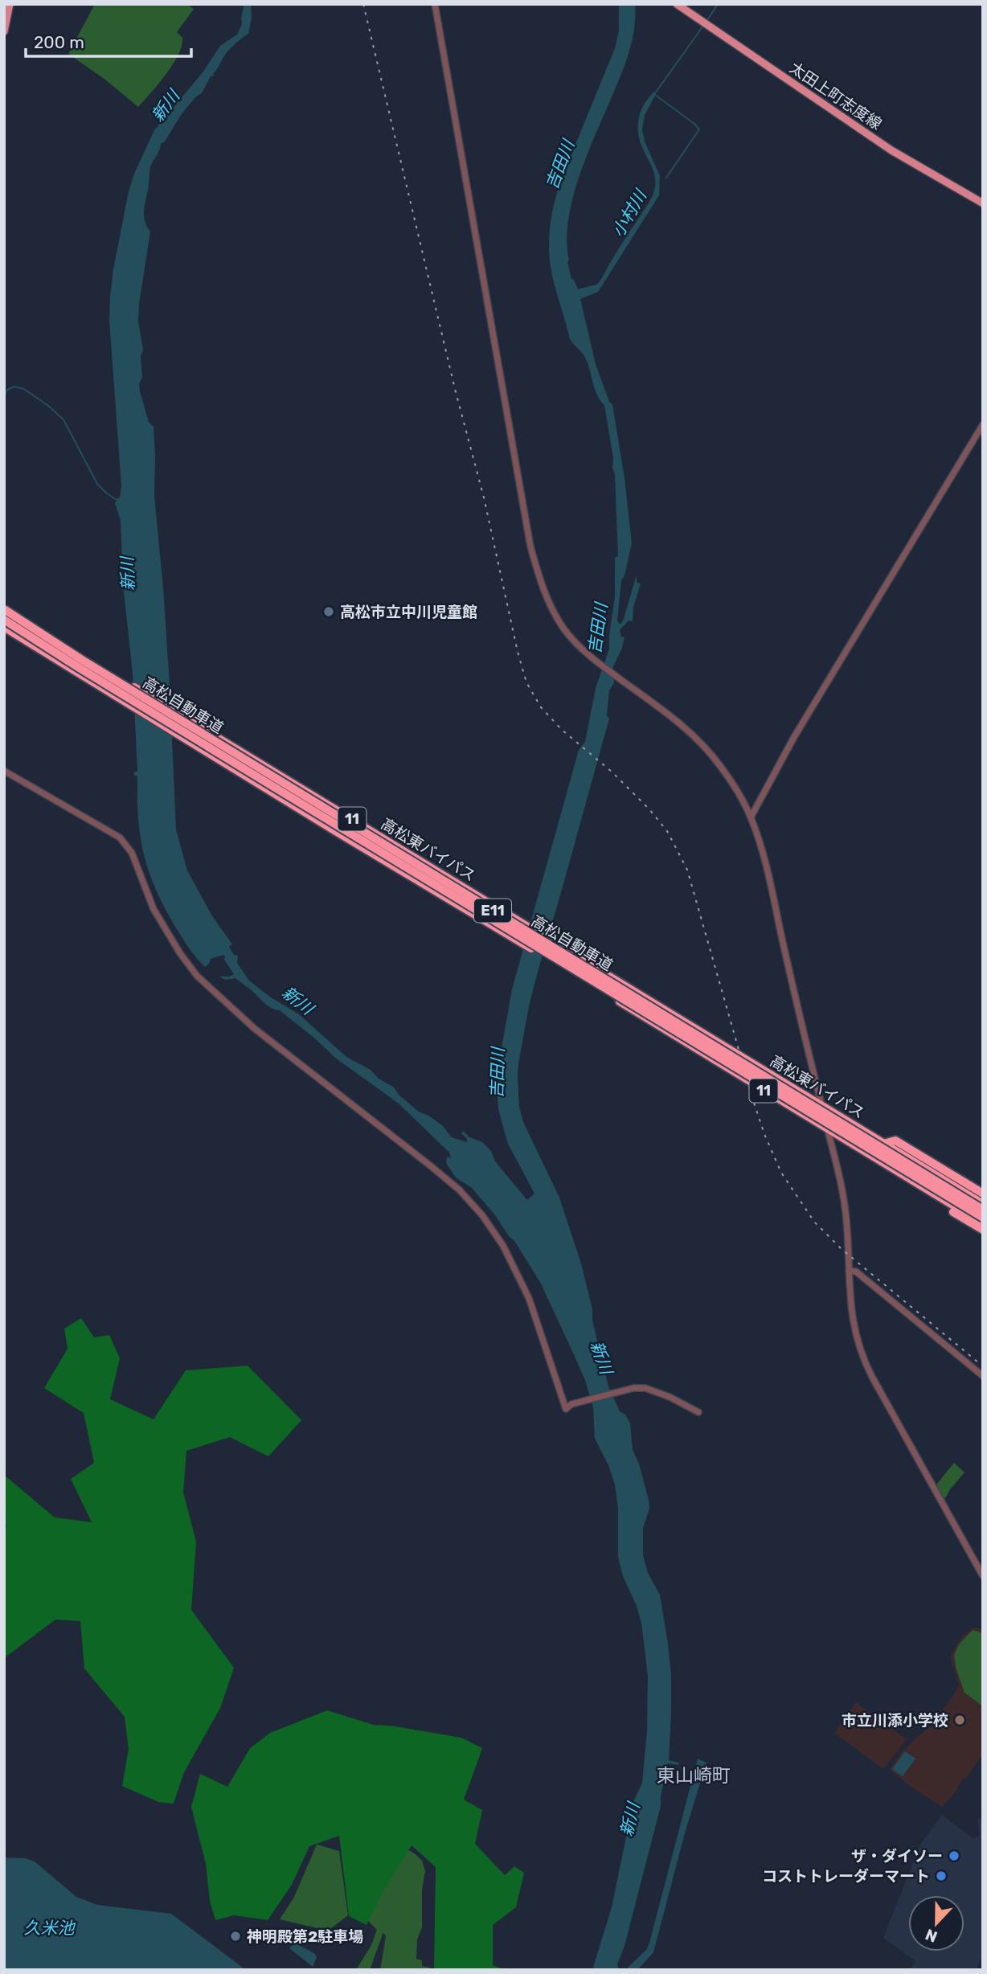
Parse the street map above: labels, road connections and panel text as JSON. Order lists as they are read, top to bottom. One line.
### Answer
{"streets":{"highway":["高松自動車道","11","高松東バイパス","E11"],"main road":["太田上町志度線"]},"districts":["東山崎町"],"water":["新川","吉田川","小村川","久米池"],"places":["高松市立中川児童館","市立川添小学校","ザ・ダイソー","コストトレーダーマート","神明殿第2駐車場"],"scale_bar":"200 m","north":"bottom"}
